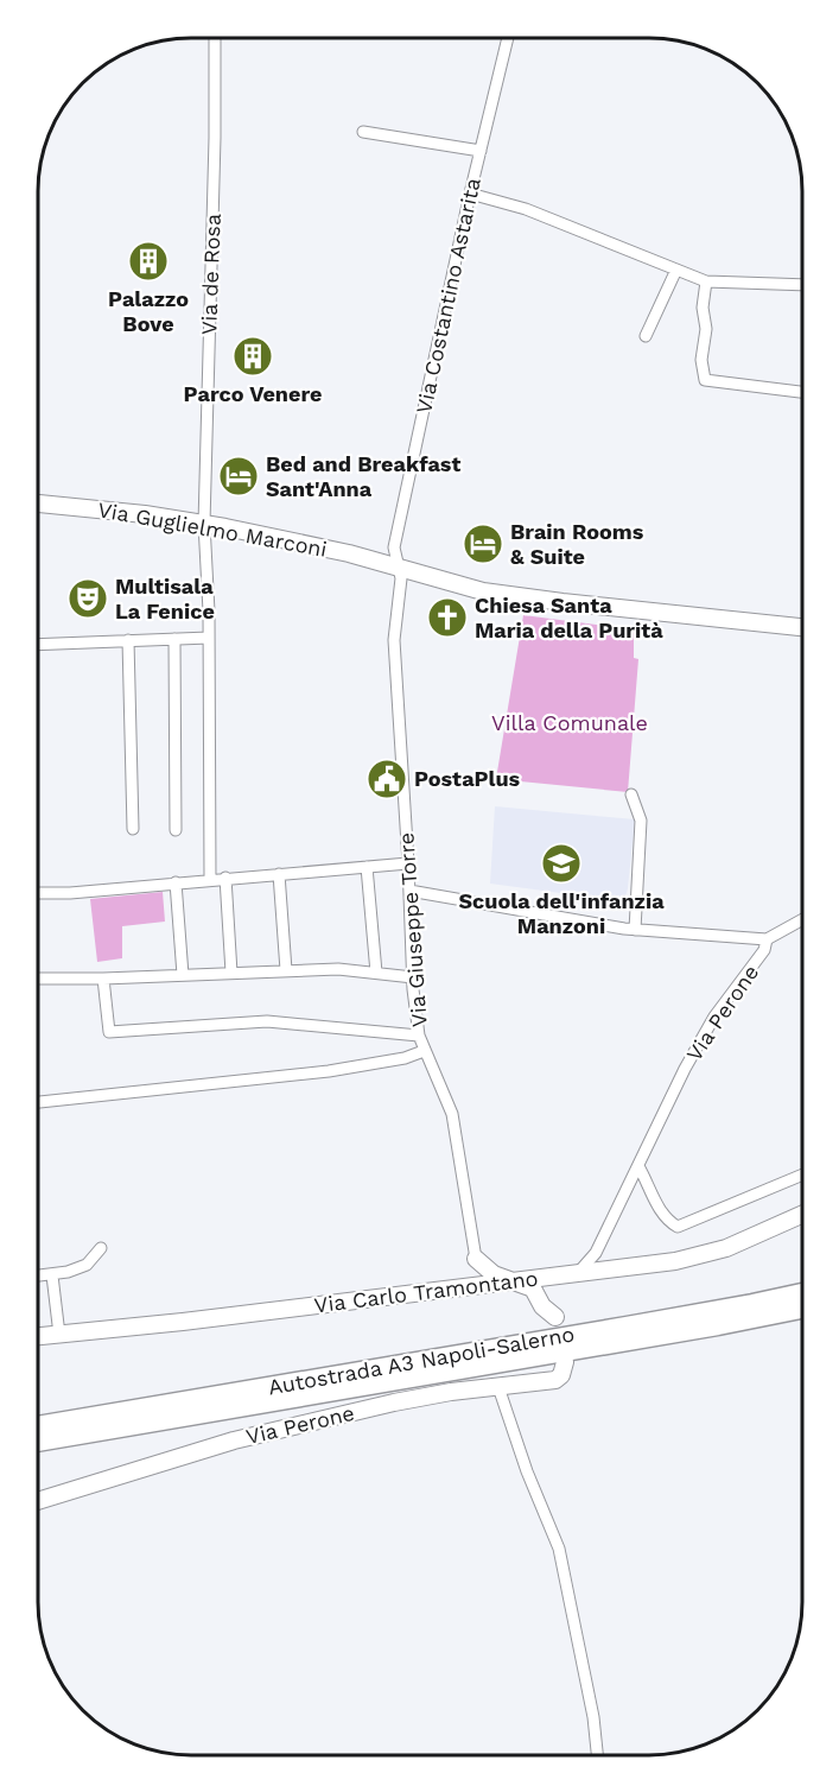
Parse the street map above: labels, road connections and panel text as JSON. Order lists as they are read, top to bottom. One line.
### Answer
{"streets":{"highway":["Autostrada A3 Napoli-Salerno"],"street":["Via de Rosa","Via Costantino Astarita","Via Guglielmo Marconi","Via Giuseppe Torre","Via Perone","Via Carlo Tramontano"]},"crossings":[["Via de Rosa","Via Guglielmo Marconi"],["Via Costantino Astarita","Via Guglielmo Marconi"],["Via Costantino Astarita","Via Giuseppe Torre"],["Via Guglielmo Marconi","Via Giuseppe Torre"],["Via Giuseppe Torre","Via Carlo Tramontano"],["Via Perone","Via Carlo Tramontano"]],"parks":["Villa Comunale"],"places":{"building":["Palazzo Bove","Parco Venere"],"hotel":["Bed and Breakfast Sant'Anna","Brain Rooms & Suite"],"theatre":["Multisala La Fenice"],"church":["Chiesa Santa Maria della Purità"],"public building":["PostaPlus"],"school or university":["Scuola dell'infanzia Manzoni"]}}
